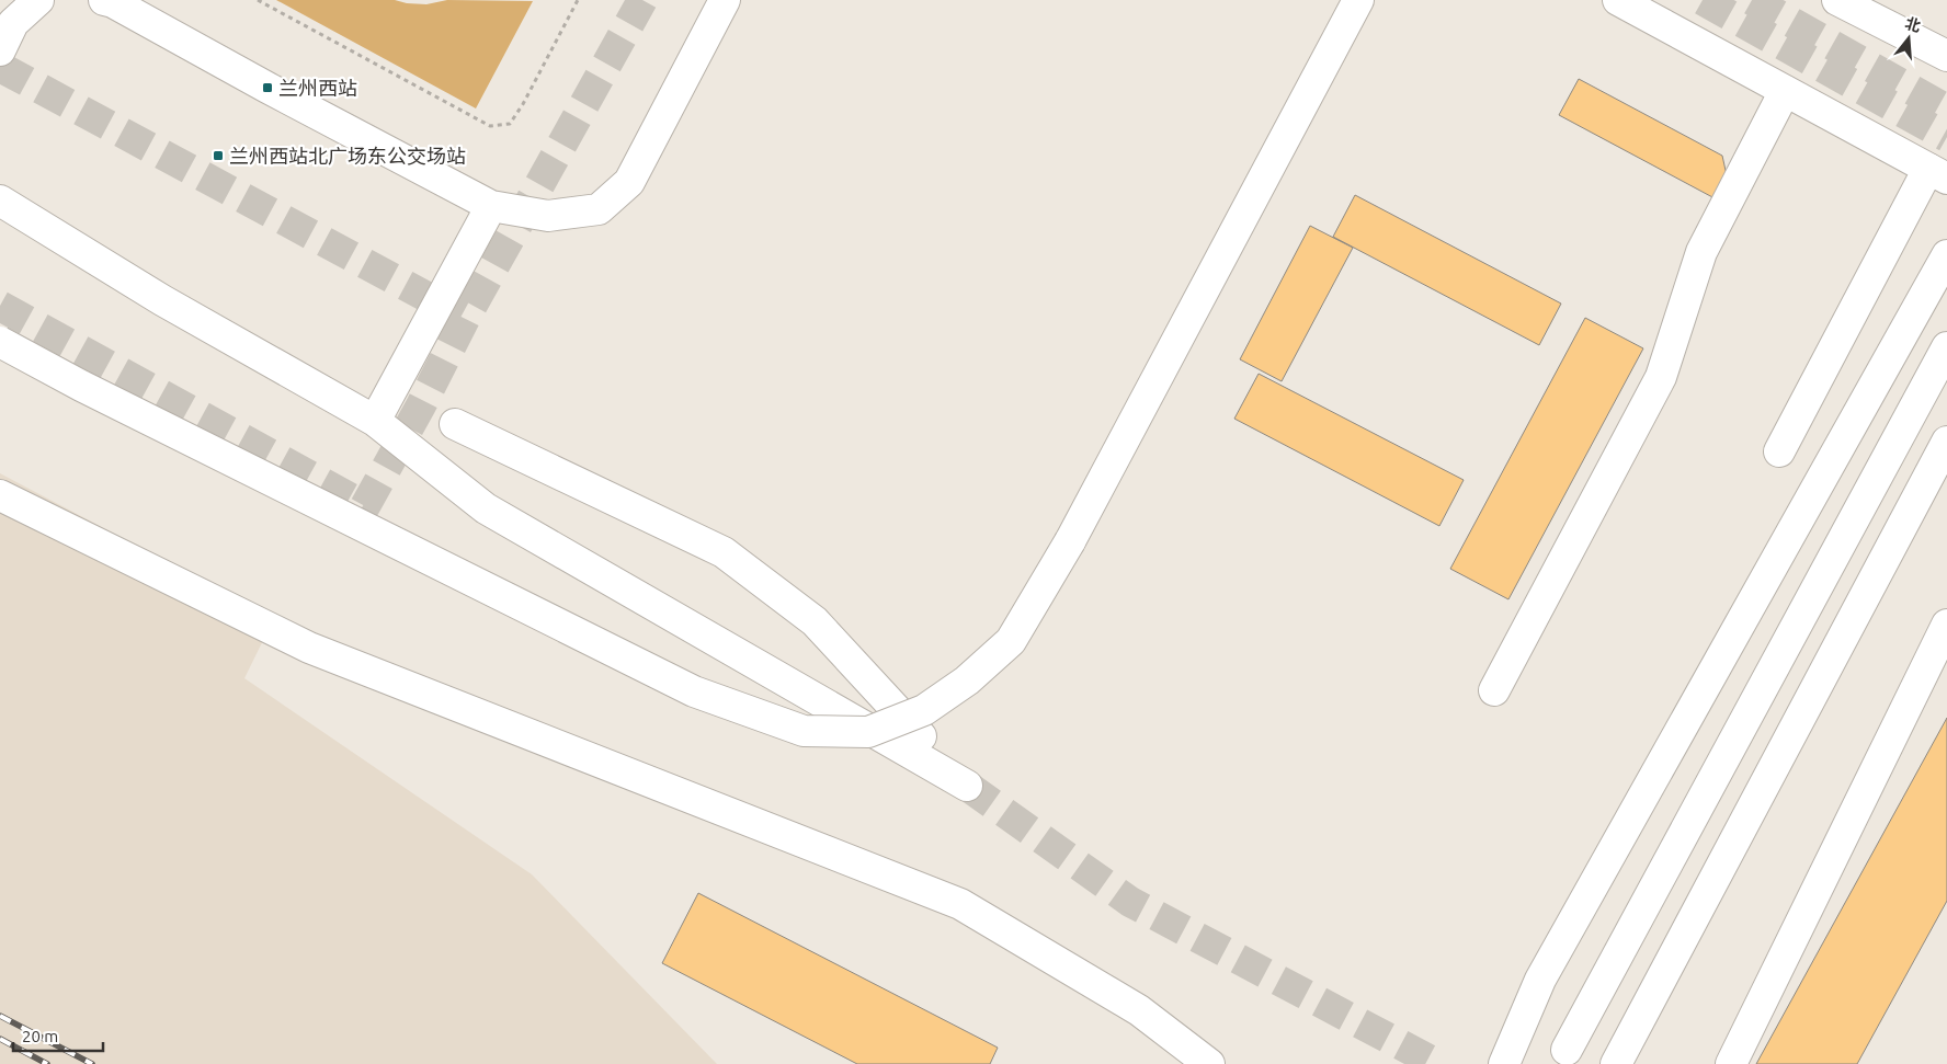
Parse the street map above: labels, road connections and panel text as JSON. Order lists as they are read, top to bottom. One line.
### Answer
{"places":{"transit":["兰州西站","兰州西站北广场东公交场站"]},"scale_bar":"20 m","north":"top"}
